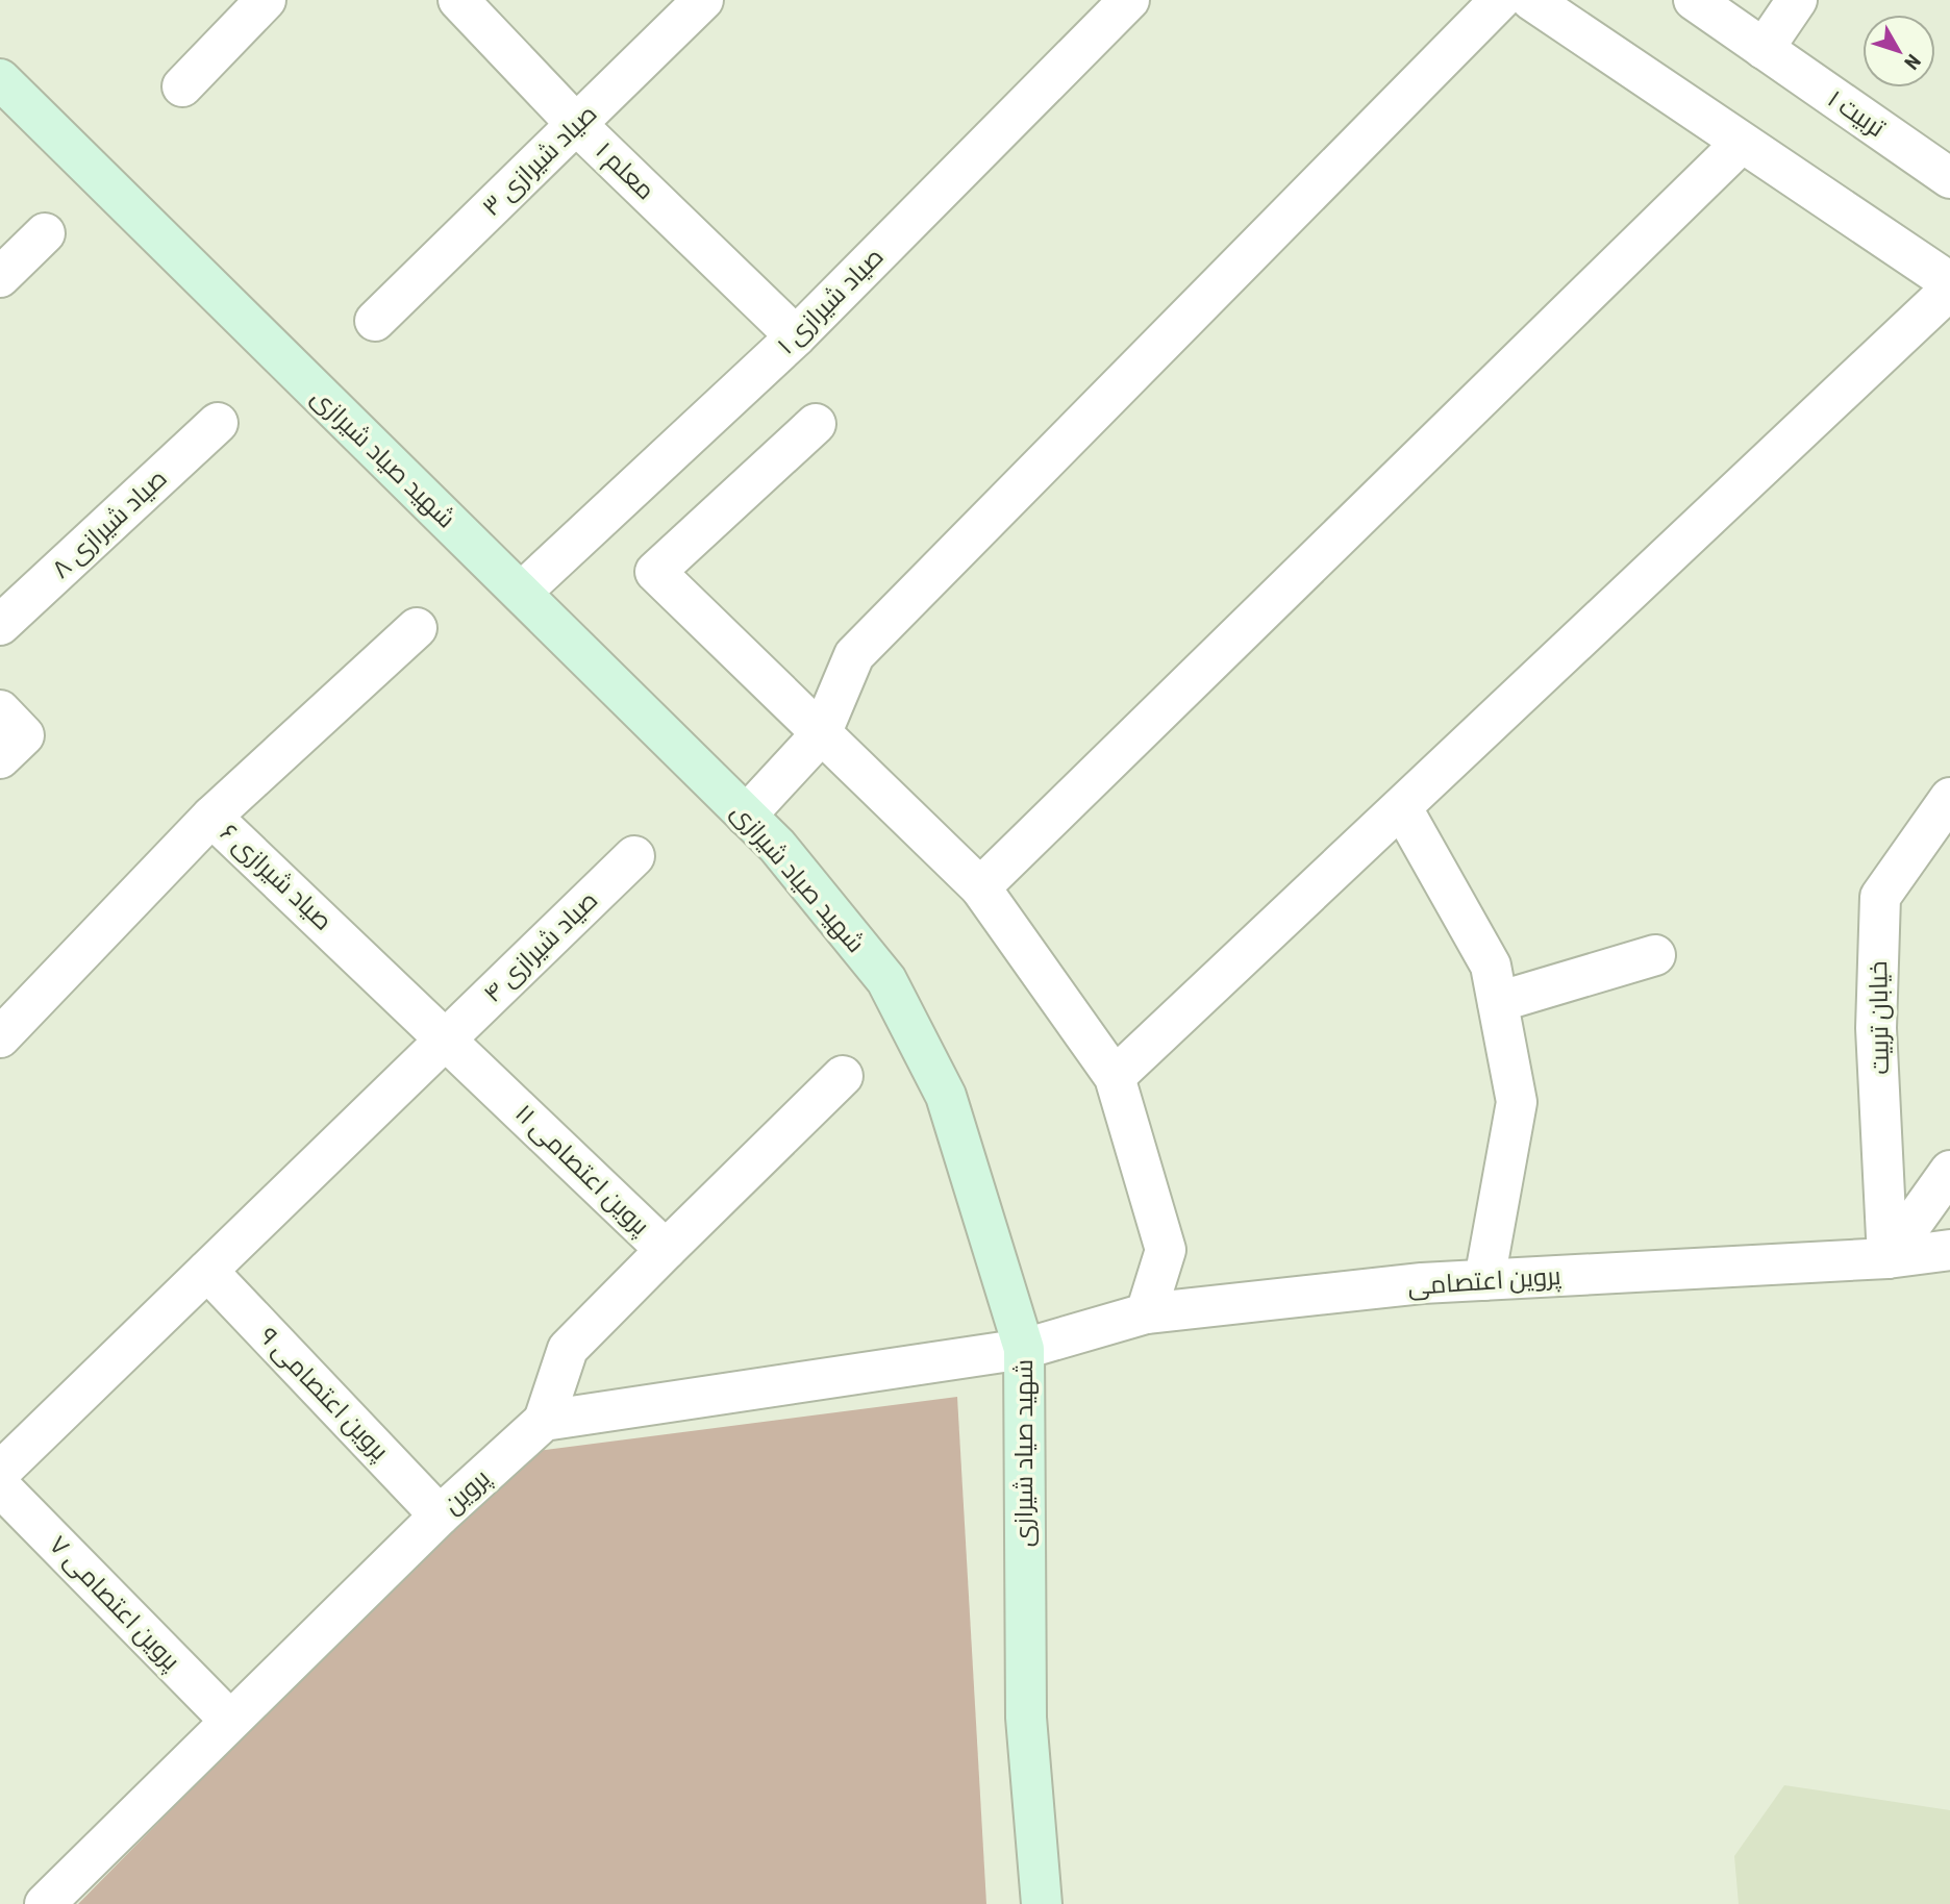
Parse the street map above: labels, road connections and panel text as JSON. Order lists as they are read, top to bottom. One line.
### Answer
{"streets":{"main road":["شهید صیاد شیرازی"],"street":["تربیت ۱","صیاد شیرازی ۳","معلم ۱","صیاد شیرازی ۱","صیاد شیرازی ۸","صیاد شیرازی ۶","صیاد شیرازی ۴","خیابان تربیت","پروین اعتصامی ۱۱","پروین اعتصامی","پروین اعتصامی ۹","پروین","پروین اعتصامی ۷"]},"crossings":[["صیاد شیرازی ۳","معلم ۱"],["معلم ۱","صیاد شیرازی ۱"],["صیاد شیرازی ۱","شهید صیاد شیرازی"],["شهید صیاد شیرازی","پروین اعتصامی"],["صیاد شیرازی ۶","صیاد شیرازی ۴"],["صیاد شیرازی ۶","پروین اعتصامی ۱۱"],["صیاد شیرازی ۴","پروین اعتصامی ۱۱"],["صیاد شیرازی ۴","پروین اعتصامی ۹"],["خیابان تربیت","پروین اعتصامی"],["پروین اعتصامی ۹","پروین"],["پروین","پروین اعتصامی ۷"]],"north":"bottom right"}
